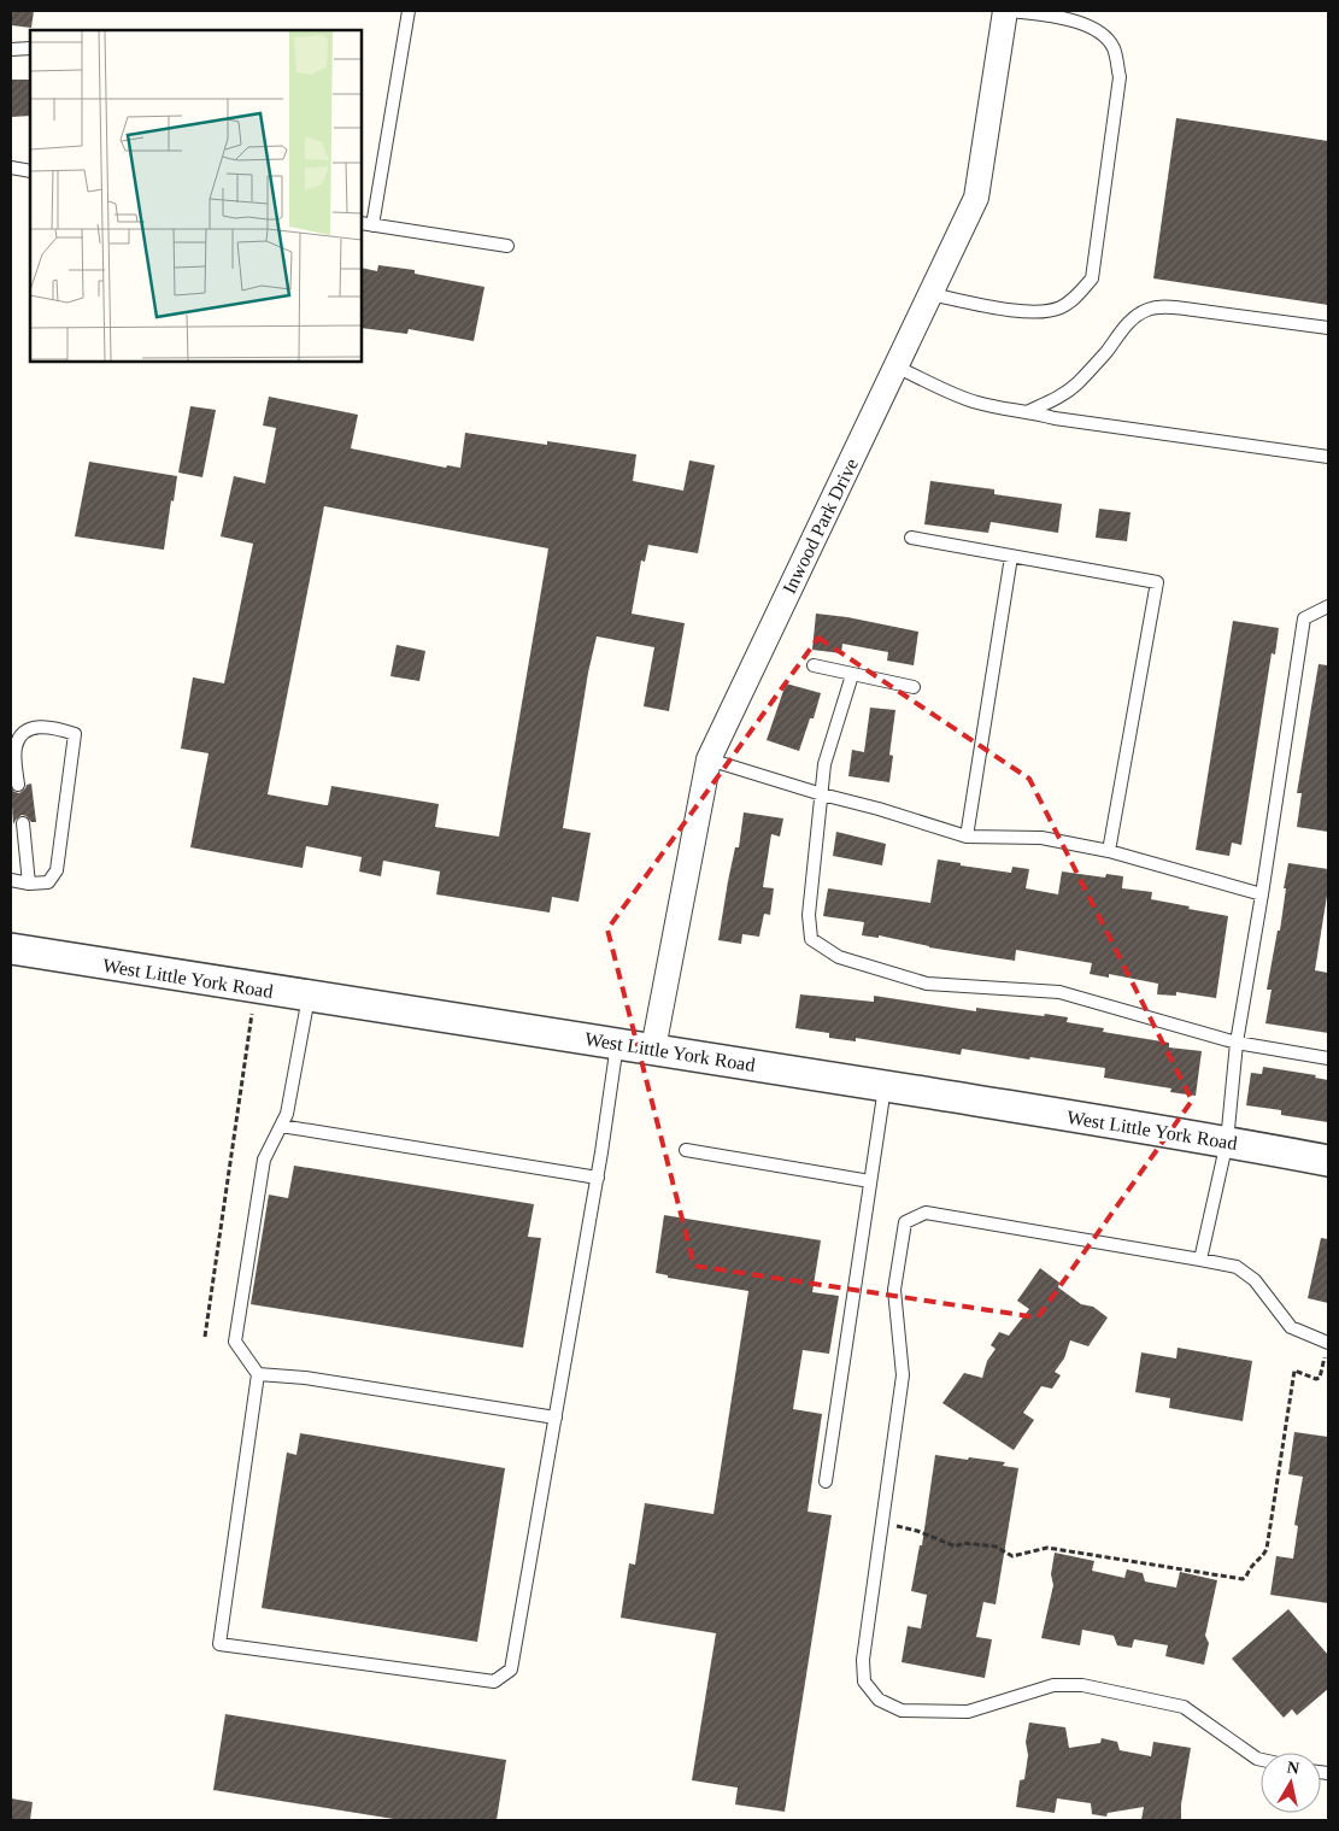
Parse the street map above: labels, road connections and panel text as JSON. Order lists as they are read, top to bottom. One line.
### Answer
{"streets":{"street":["Inwood Park Drive","West Little York Road"]},"crossings":[["Inwood Park Drive","West Little York Road"]],"north":"top"}
